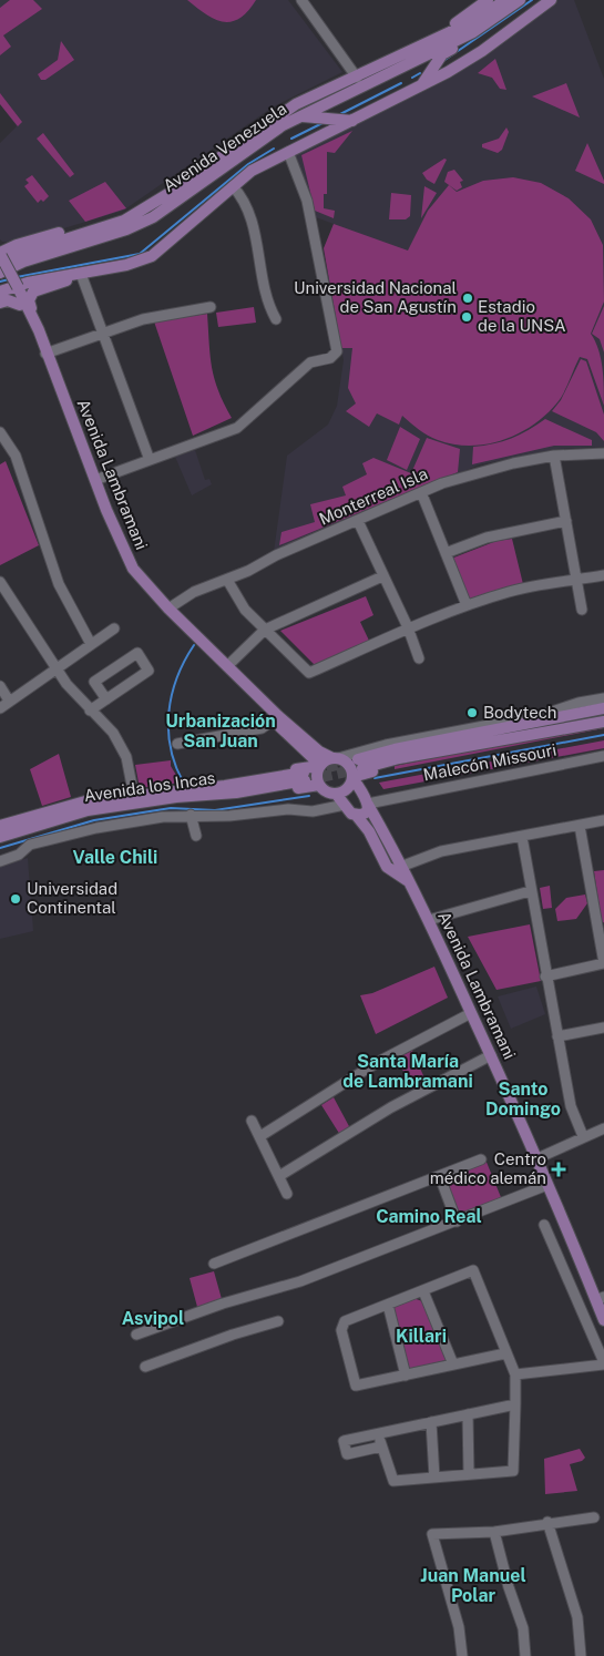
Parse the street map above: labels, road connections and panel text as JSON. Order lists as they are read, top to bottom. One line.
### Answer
{"streets":{"main road":["Avenida Venezuela","Avenida Lambramani","Avenida los Incas"],"street":["Monterreal Isla","Malecón Missouri"]},"crossings":[["Avenida Lambramani","Monterreal Isla"],["Avenida Lambramani","Malecón Missouri"],["Avenida Lambramani","Avenida los Incas"]],"districts":["Urbanización San Juan","Valle Chili","Santa María de Lambramani","Santo Domingo","Camino Real","Asvipol","Killari","Juan Manuel Polar"],"places":{"other":["Universidad Nacional de San Agustín","Estadio de la UNSA","Bodytech","Universidad Continental"],"health":["Centro médico alemán"]}}
